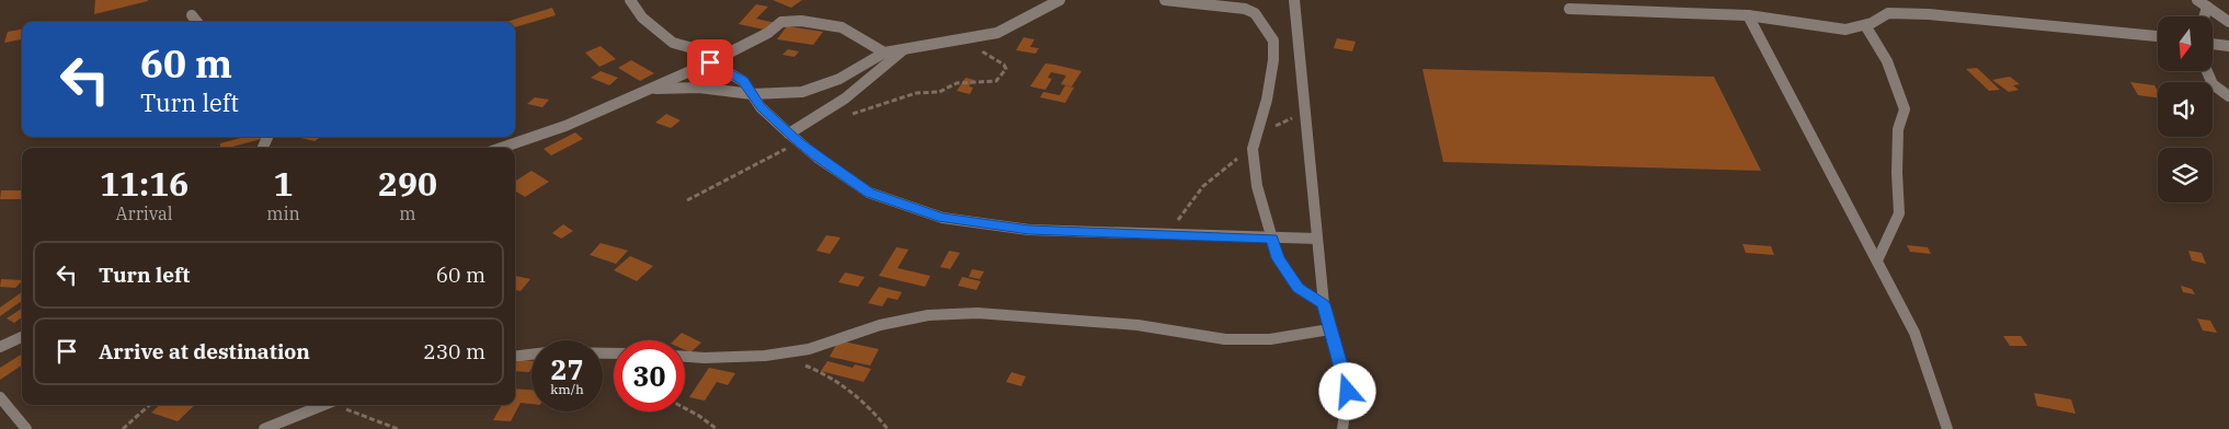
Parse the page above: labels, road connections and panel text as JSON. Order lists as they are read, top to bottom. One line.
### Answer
{"north":"bottom","page":{"turn":["60 m","Turn left"],"eta":["11:16","Arrival","1","min","290","m"],"list":[{"name":"Turn left","value":"60 m"},{"name":"Arrive at destination","value":"230 m"}],"speed":"27 km/h","limit":"30"}}
